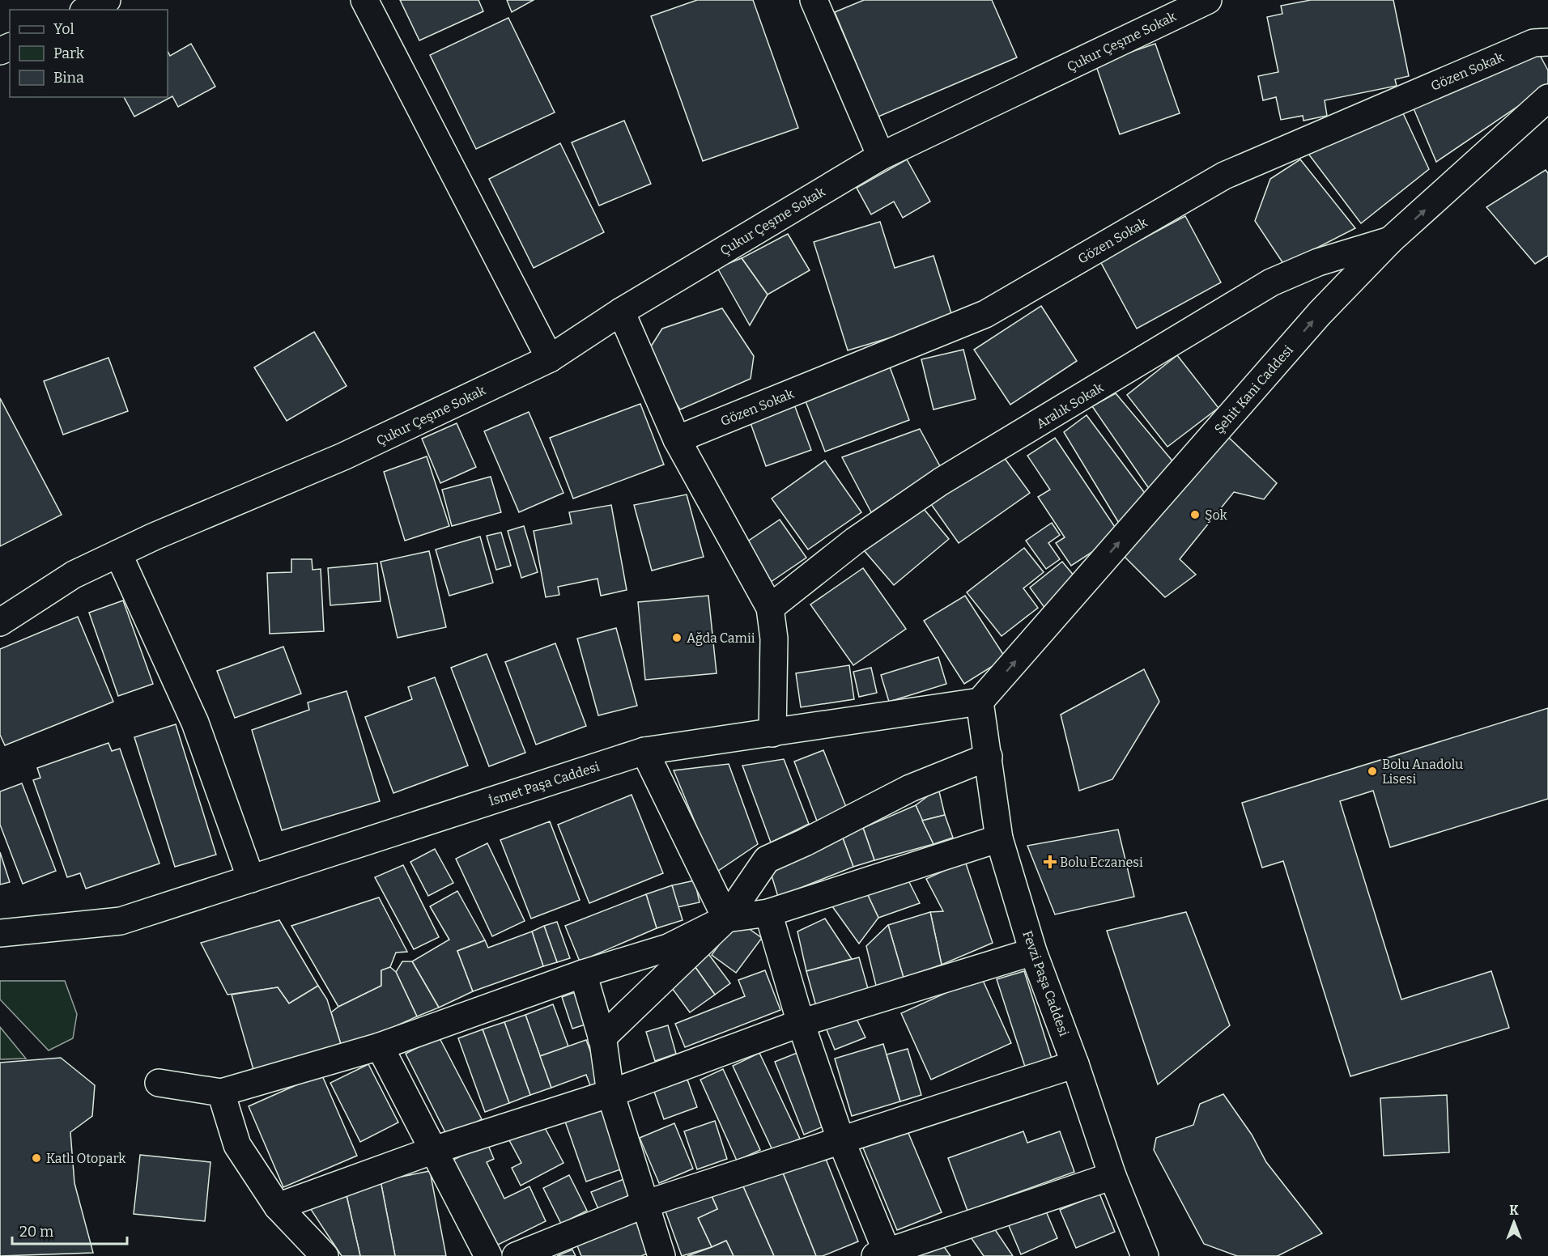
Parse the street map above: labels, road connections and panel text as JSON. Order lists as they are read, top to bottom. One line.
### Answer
{"streets":{"street":["Çukur Çeşme Sokak","Gözen Sokak","Şehit Kani Caddesi","Aralık Sokak","İsmet Paşa Caddesi","Fevzi Paşa Caddesi"]},"crossings":[["Şehit Kani Caddesi","Aralık Sokak"],["Şehit Kani Caddesi","İsmet Paşa Caddesi"],["Şehit Kani Caddesi","Fevzi Paşa Caddesi"],["İsmet Paşa Caddesi","Fevzi Paşa Caddesi"]],"one_way":["Şehit Kani Caddesi"],"places":{"other":["Şok","Ağda Camii","Bolu Anadolu Lisesi","Katlı Otopark"],"health":["Bolu Eczanesi"]},"legend":["Yol","Park","Bina"],"scale_bar":"20 m","north":"top"}
